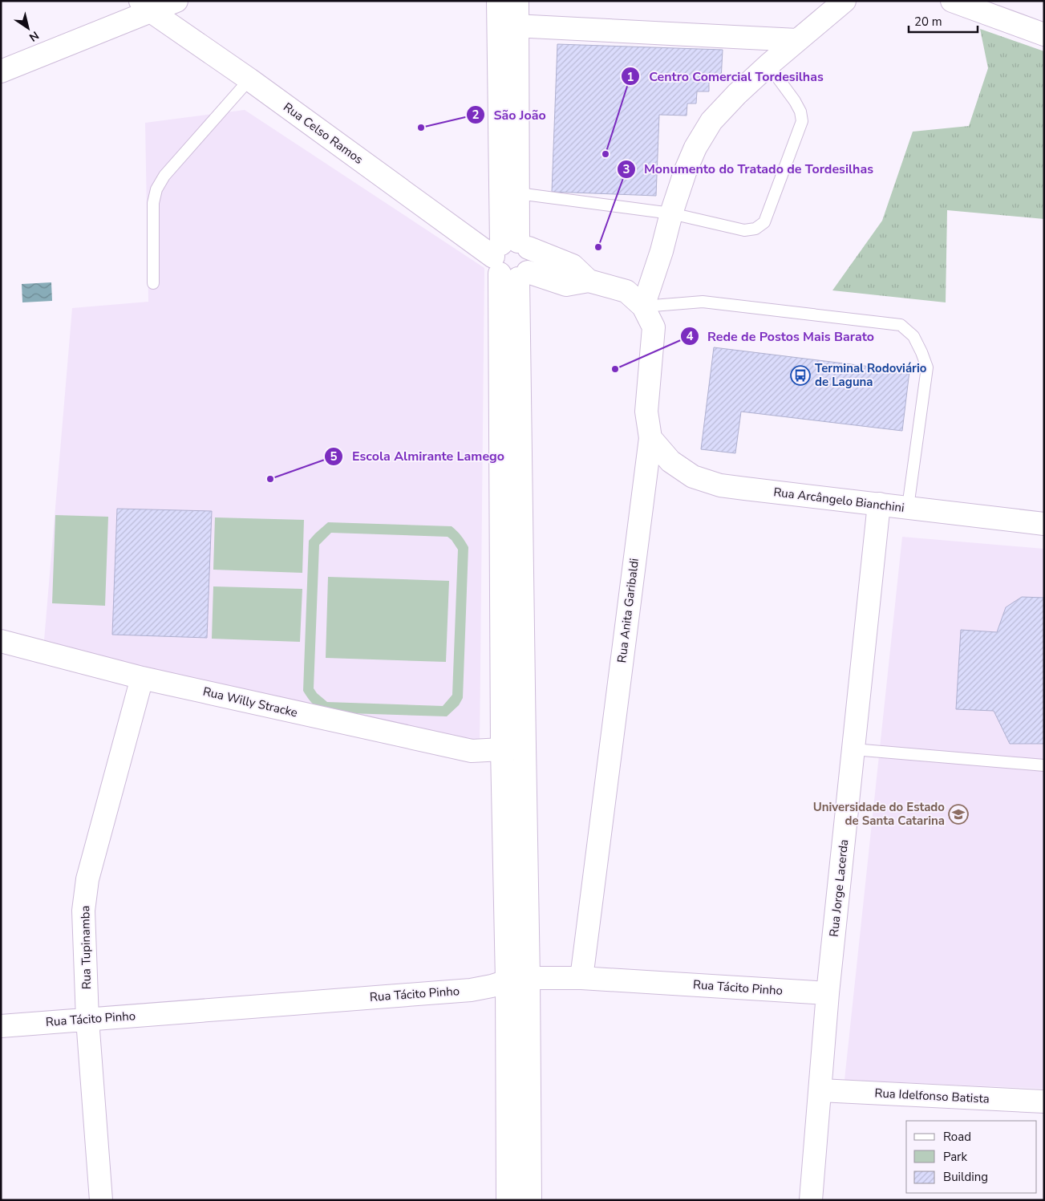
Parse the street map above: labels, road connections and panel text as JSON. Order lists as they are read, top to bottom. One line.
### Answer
{"streets":{"street":["Rua Celso Ramos","Rua Arcângelo Bianchini","Rua Anita Garibaldi","Rua Willy Stracke","Rua Jorge Lacerda","Rua Tupinamba","Rua Tácito Pinho","Rua Idelfonso Batista"]},"crossings":[["Rua Celso Ramos","Rua Anita Garibaldi"],["Rua Arcângelo Bianchini","Rua Anita Garibaldi"],["Rua Arcângelo Bianchini","Rua Jorge Lacerda"],["Rua Anita Garibaldi","Rua Tácito Pinho"],["Rua Willy Stracke","Rua Tupinamba"],["Rua Jorge Lacerda","Rua Tácito Pinho"],["Rua Jorge Lacerda","Rua Idelfonso Batista"],["Rua Tupinamba","Rua Tácito Pinho"]],"places":{"other":["São João","Centro Comercial Tordesilhas","Monumento do Tratado de Tordesilhas","Rede de Postos Mais Barato","Escola Almirante Lamego"],"bus stop":["Terminal Rodoviário de Laguna"],"school or university":["Universidade do Estado de Santa Catarina"]},"legend":["Road","Park","Building"],"scale_bar":"20 m","north":"bottom right"}
